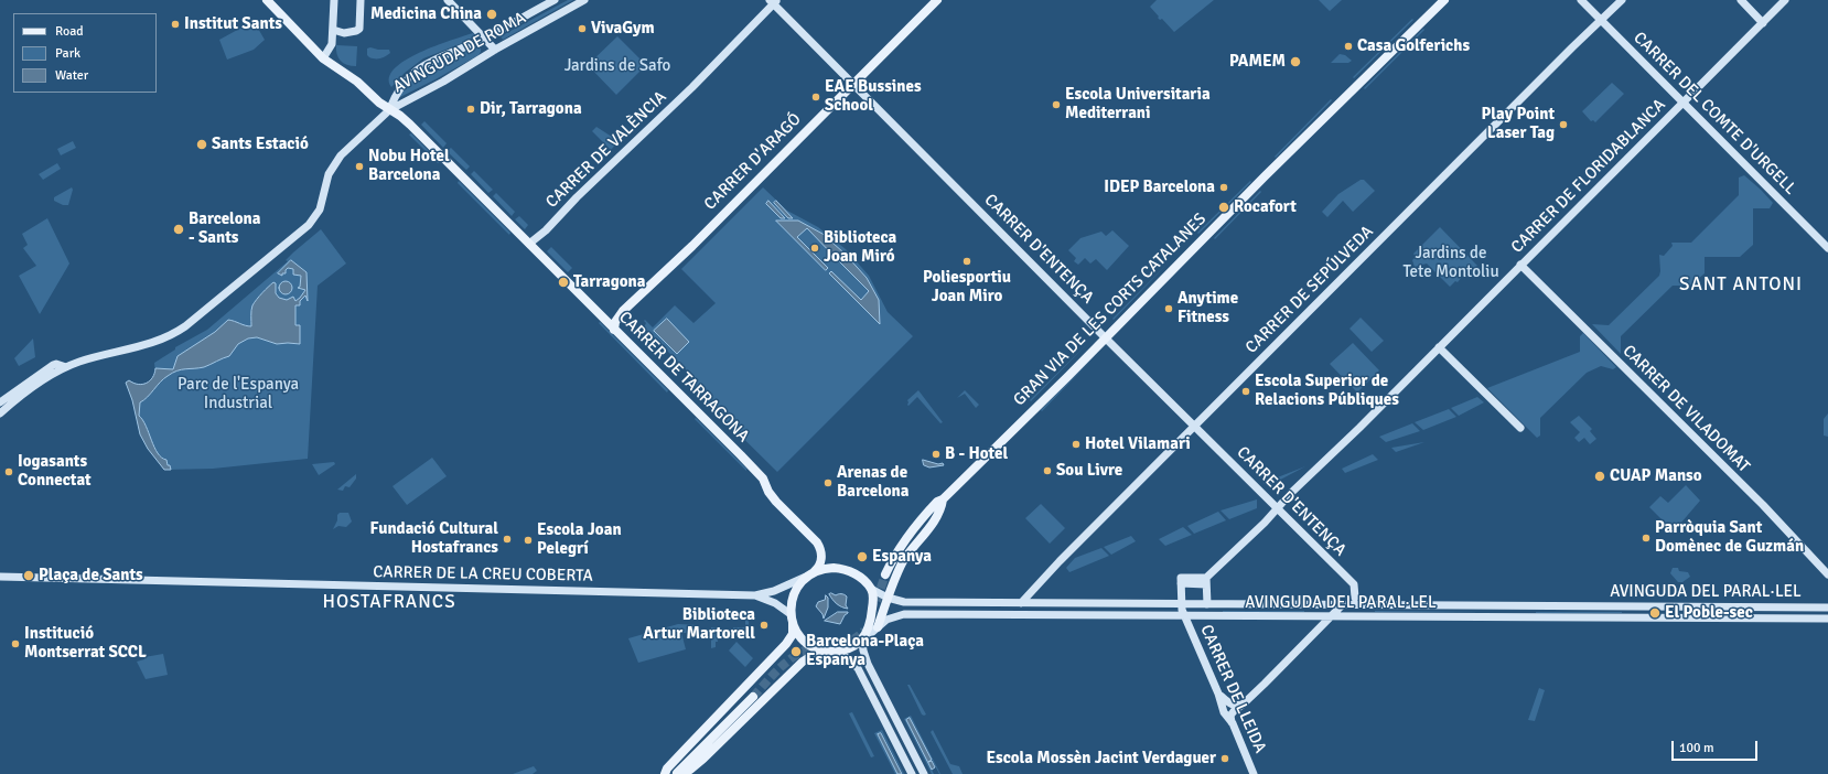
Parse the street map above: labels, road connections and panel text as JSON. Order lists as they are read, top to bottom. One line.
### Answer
{"streets":{"main road":["CARRER D'ARAGÓ","GRAN VIA DE LES CORTS CATALANES","CARRER DE TARRAGONA"],"street":["AVINGUDA DE ROMA","CARRER DEL COMTE D'URGELL","CARRER DE VALÈNCIA","CARRER DE FLORIDABLANCA","CARRER D'ENTENÇA","CARRER DE SEPÚLVEDA","CARRER DE VILADOMAT","CARRER DE LA CREU COBERTA","AVINGUDA DEL PARAL·LEL","CARRER DE LLEIDA"]},"crossings":[["AVINGUDA DE ROMA","CARRER DE TARRAGONA"],["CARRER DEL COMTE D'URGELL","CARRER DE FLORIDABLANCA"],["CARRER DEL COMTE D'URGELL","CARRER DE SEPÚLVEDA"],["CARRER DE VALÈNCIA","CARRER D'ENTENÇA"],["CARRER DE VALÈNCIA","CARRER DE TARRAGONA"],["CARRER D'ARAGÓ","CARRER D'ENTENÇA"],["CARRER D'ARAGÓ","CARRER DE TARRAGONA"],["CARRER DE FLORIDABLANCA","CARRER D'ENTENÇA"],["CARRER DE FLORIDABLANCA","CARRER DE VILADOMAT"],["CARRER DE FLORIDABLANCA","CARRER DE LLEIDA"],["CARRER D'ENTENÇA","CARRER DE SEPÚLVEDA"],["CARRER D'ENTENÇA","GRAN VIA DE LES CORTS CATALANES"],["CARRER DE SEPÚLVEDA","AVINGUDA DEL PARAL·LEL"],["CARRER DE TARRAGONA","CARRER DE LA CREU COBERTA"],["CARRER DE TARRAGONA","AVINGUDA DEL PARAL·LEL"],["CARRER DE LA CREU COBERTA","AVINGUDA DEL PARAL·LEL"],["AVINGUDA DEL PARAL·LEL","CARRER DE LLEIDA"]],"districts":["SANT ANTONI","HOSTAFRANCS"],"parks":["Jardins de Safo","Jardins de Tete Montoliu","Parc de l'Espanya Industrial"],"places":["Medicina China","Institut Sants","VivaGym","Casa Golferichs","PAMEM","EAE Bussines School","Escola Universitaria Mediterrani","Dir, Tarragona","Play Point Laser Tag","Sants Estació","Nobu Hotel Barcelona","IDEP Barcelona","Rocafort","Barcelona - Sants","Biblioteca Joan Miró","Poliesportiu Joan Miro","Tarragona","Anytime Fitness","Escola Superior de Relacions Públiques","Hotel Vilamari","B - Hotel","Sou Livre","Iogasants Connectat","CUAP Manso","Arenas de Barcelona","Parròquia Sant Domènec de Guzmán","Fundació Cultural Hostafrancs","Escola Joan Pelegrí","Espanya","Plaça de Sants","El Poble-sec","Biblioteca Artur Martorell","Institució Montserrat SCCL","Barcelona-Plaça Espanya","Escola Mossèn Jacint Verdaguer"],"legend":["Road","Park","Water"],"scale_bar":"100 m"}
